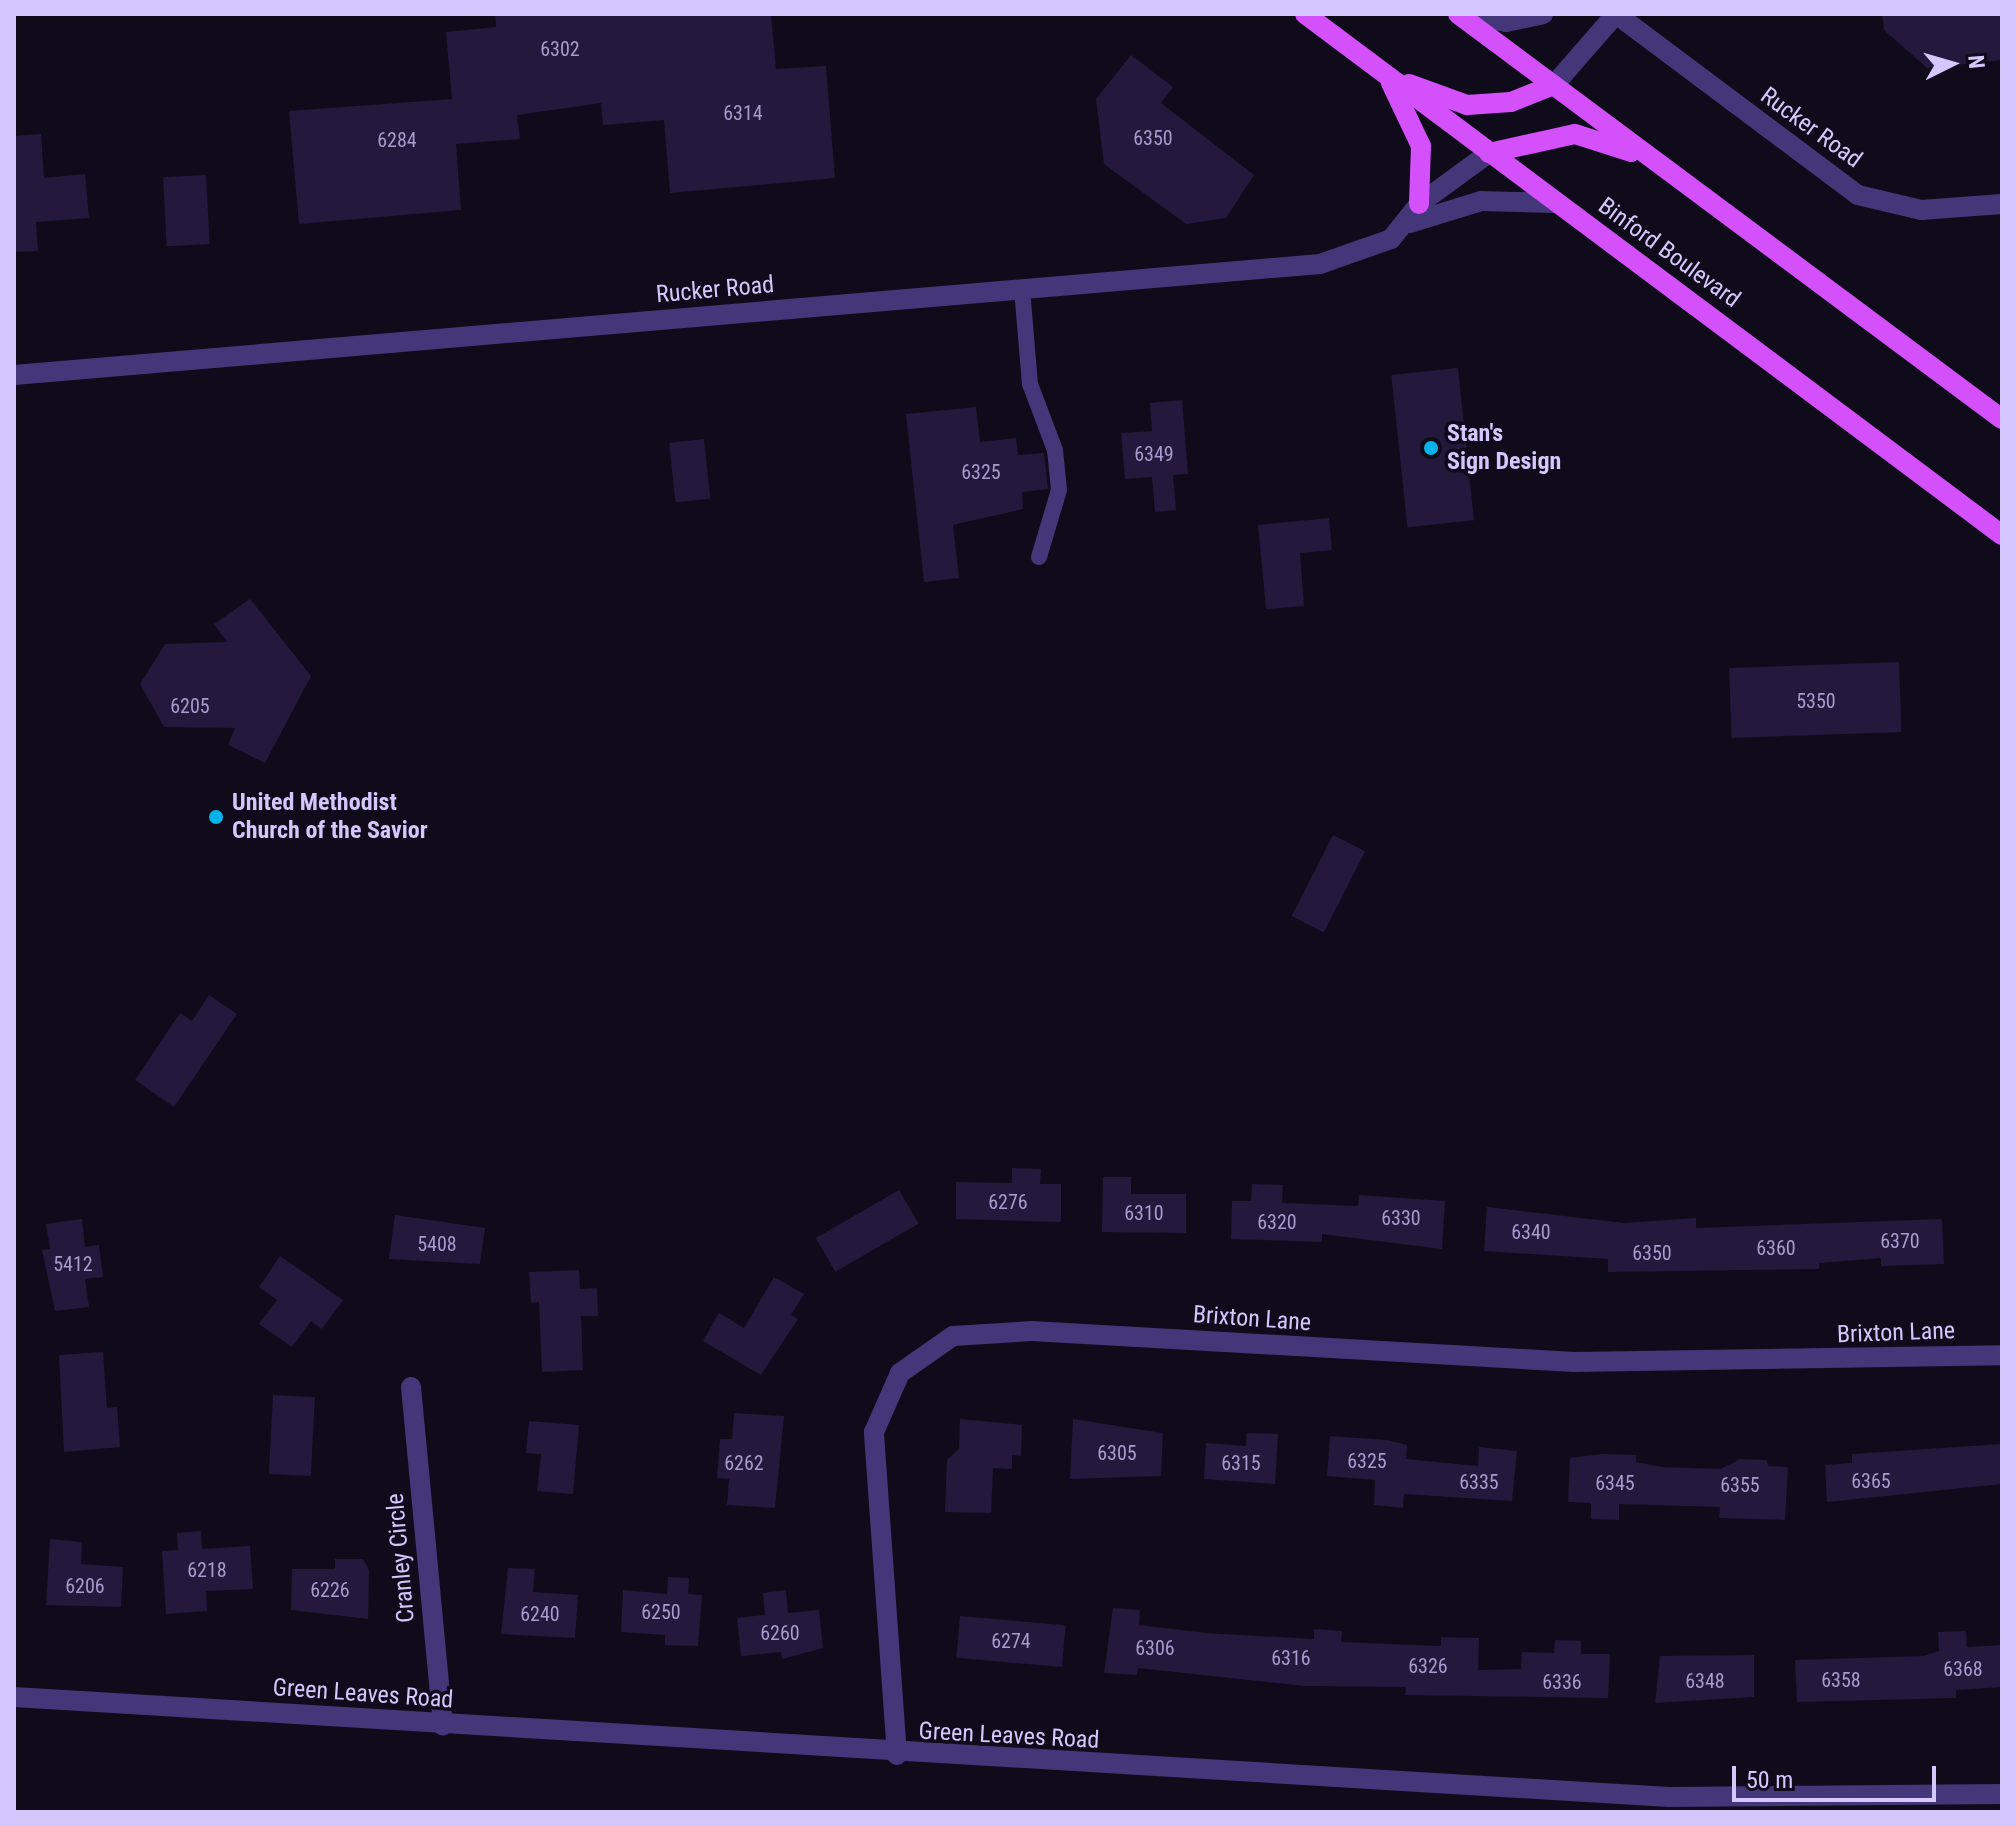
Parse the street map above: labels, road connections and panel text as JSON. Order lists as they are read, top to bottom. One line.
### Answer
{"streets":{"main road":["Binford Boulevard"],"street":["Rucker Road","Brixton Lane","Cranley Circle","Green Leaves Road"]},"crossings":[["Rucker Road","Binford Boulevard"],["Brixton Lane","Green Leaves Road"],["Cranley Circle","Green Leaves Road"]],"places":["Stan's Sign Design","United Methodist Church of the Savior"],"house_numbers":["6302","6314","6350","6284","6349","6325","5350","6205","6276","6310","6330","6320","6340","6370","5408","6360","6350","5412","6305","6325","6262","6315","6365","6335","6345","6355","6218","6206","6226","6250","6240","6260","6274","6306","6316","6326","6368","6358","6348","6336"],"scale_bar":"50 m","north":"right"}
